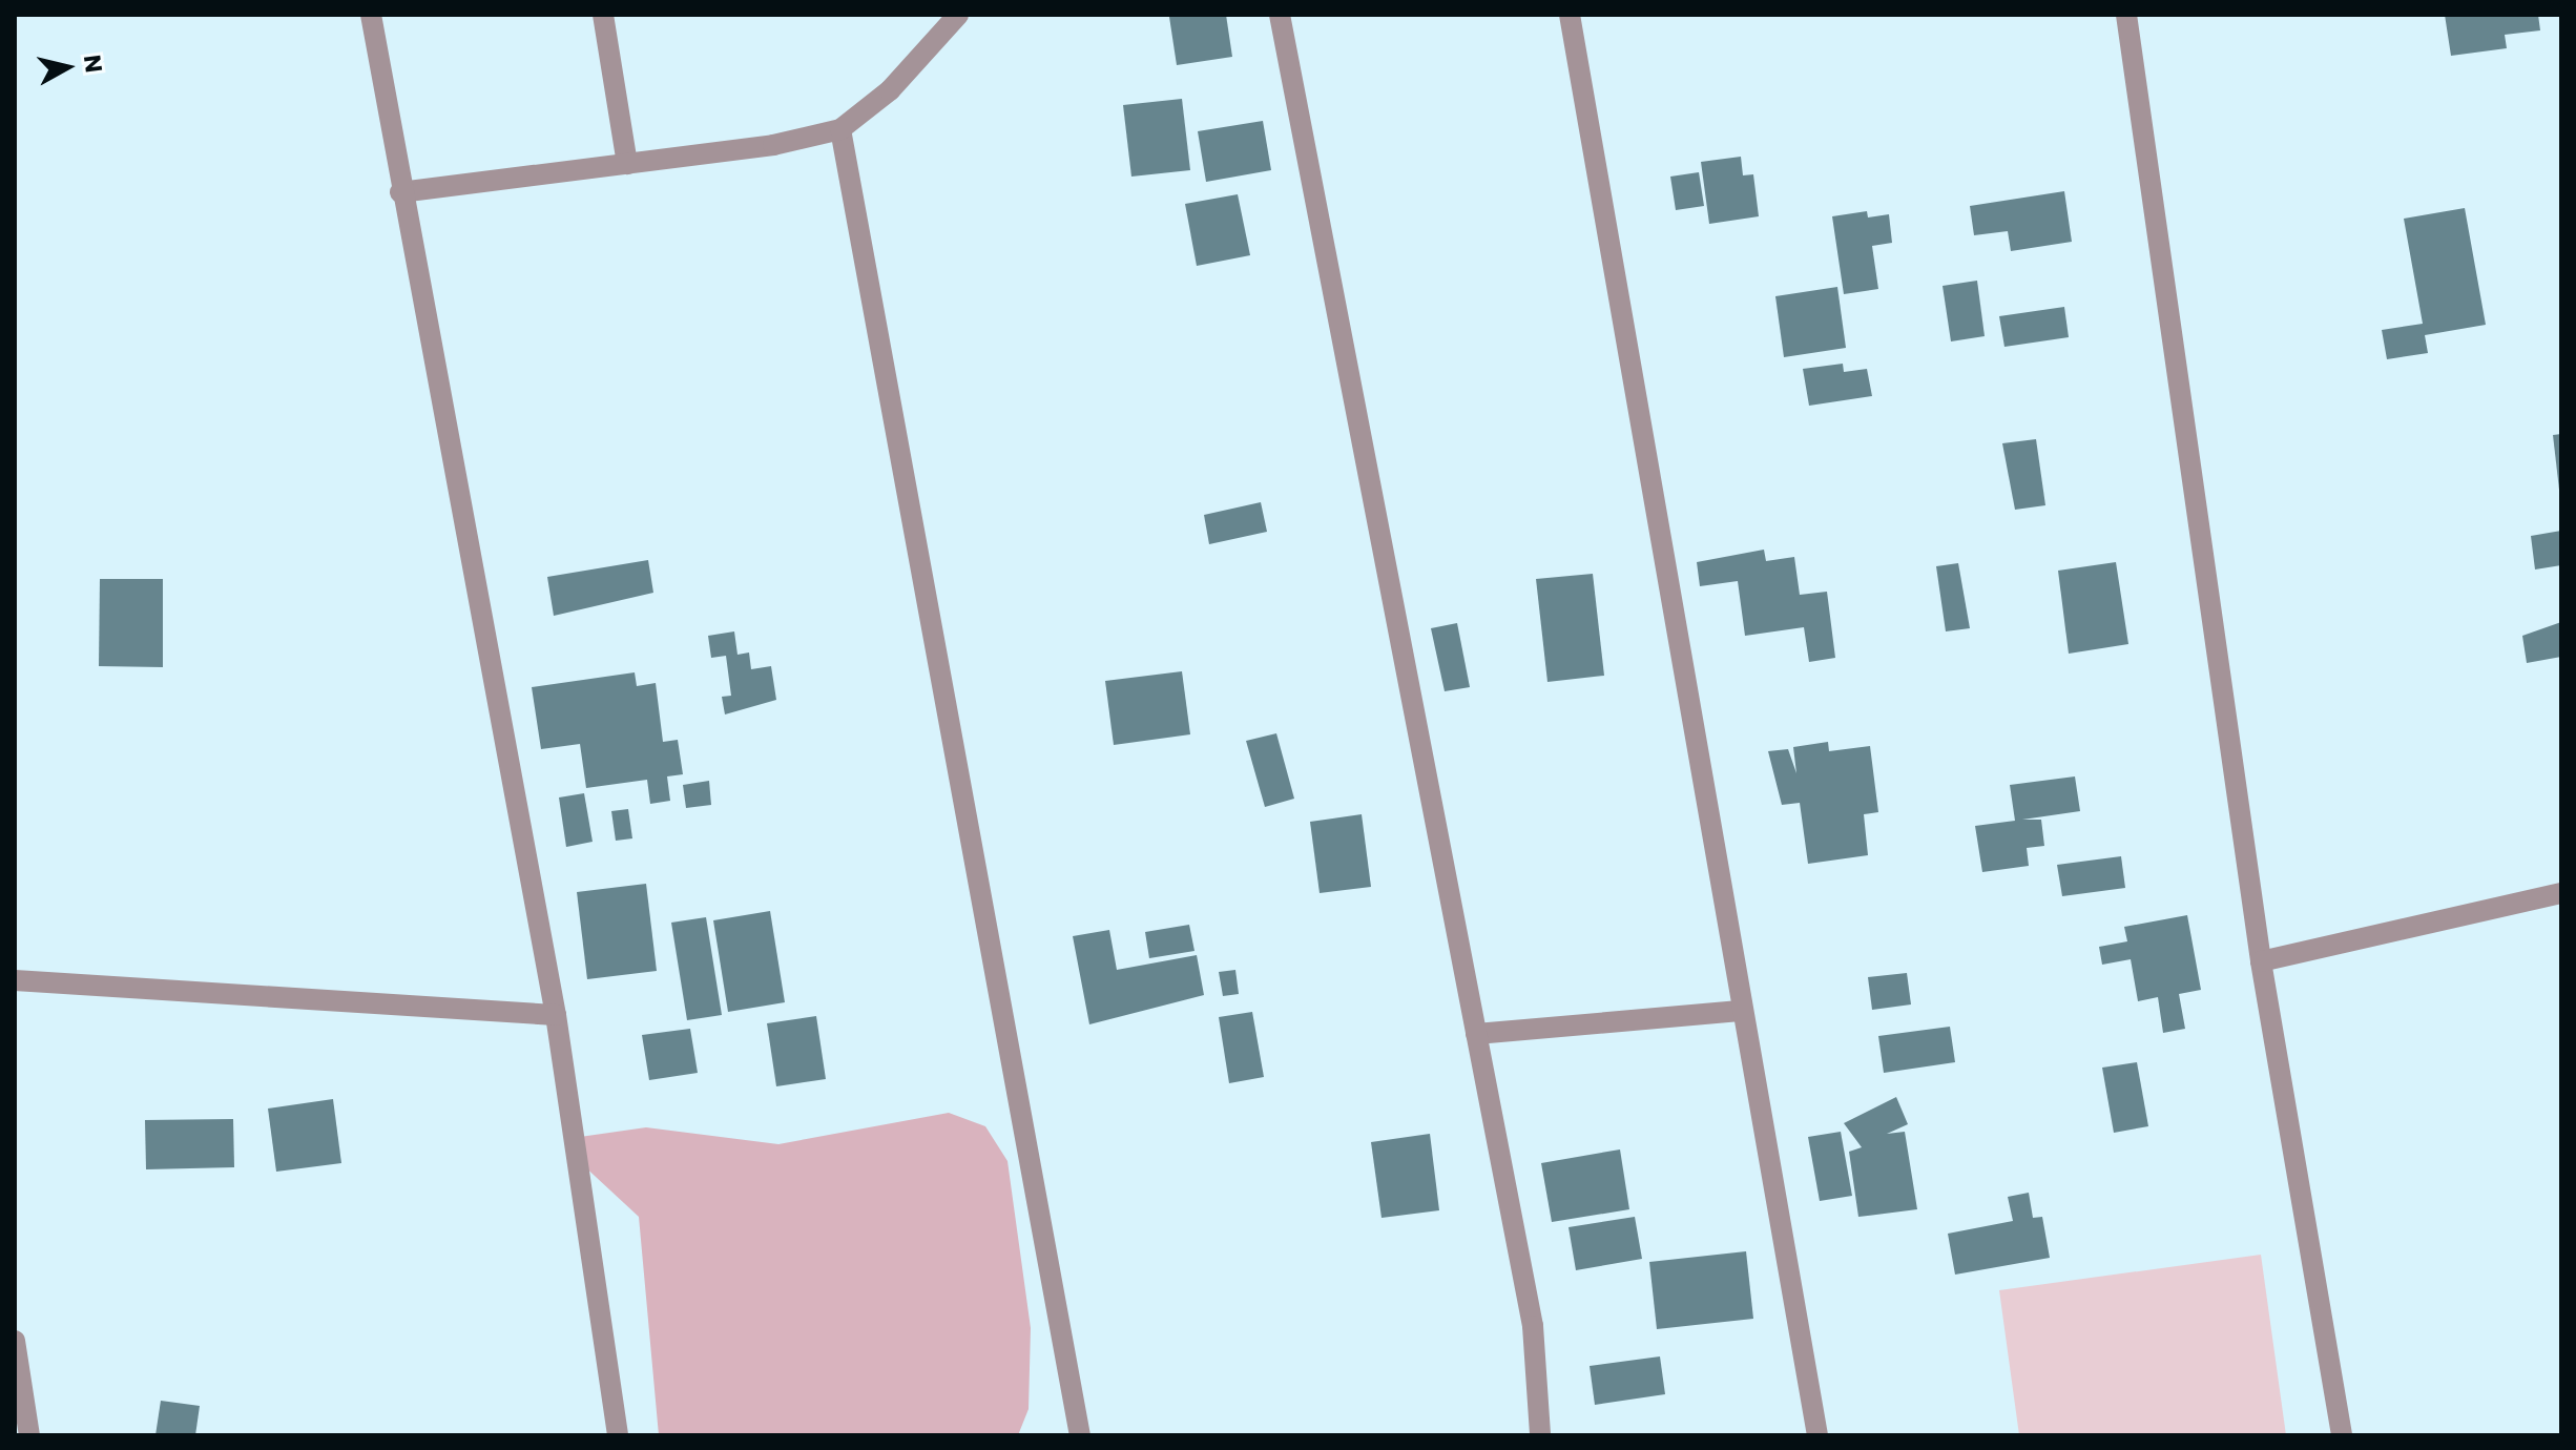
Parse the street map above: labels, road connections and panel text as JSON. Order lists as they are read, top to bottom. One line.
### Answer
{"north":"right"}
